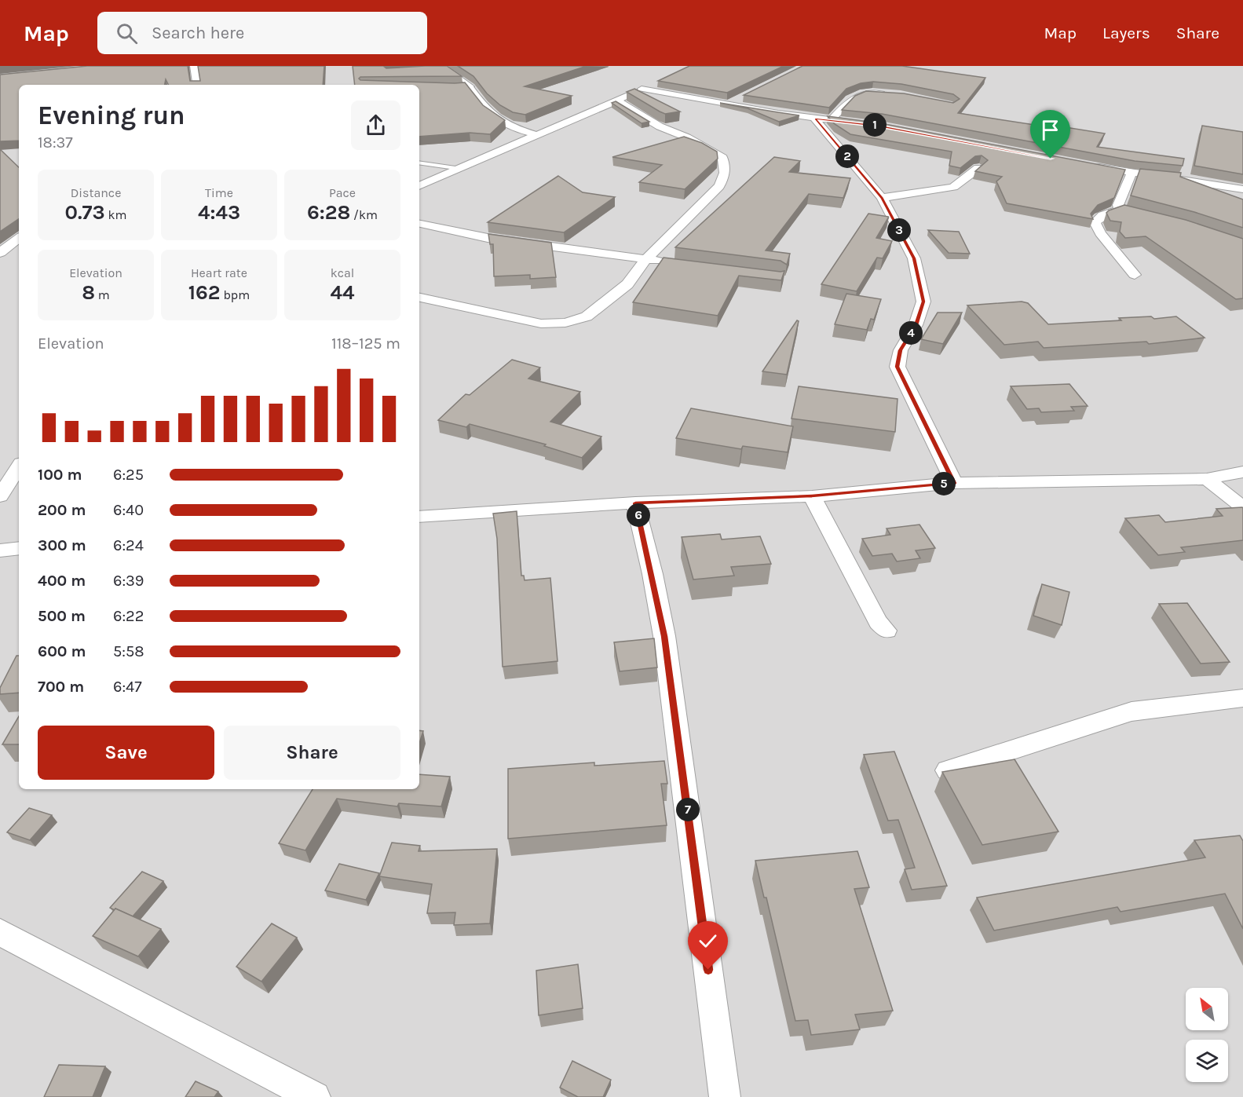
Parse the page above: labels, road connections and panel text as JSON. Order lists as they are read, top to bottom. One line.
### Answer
{"north":"top left","page":{"header":"Map","search":"Search here","nav":["Map","Layers","Share"],"heading":["Evening run","18:37"],"pins":["1","2","3","4","5","6","7"],"stats":[["Distance","0.73 km"],["Time","4:43"],["Pace","6:28 /km"],["Elevation","8 m"],["Heart rate","162 bpm"],["kcal","44"]],"chart":["Elevation","118–125 m"],"list":[{"name":"100 m","note":"6:25"},{"name":"200 m","note":"6:40"},{"name":"300 m","note":"6:24"},{"name":"400 m","note":"6:39"},{"name":"500 m","note":"6:22"},{"name":"600 m","note":"5:58"},{"name":"700 m","note":"6:47"}],"buttons":["Save","Share"]}}
